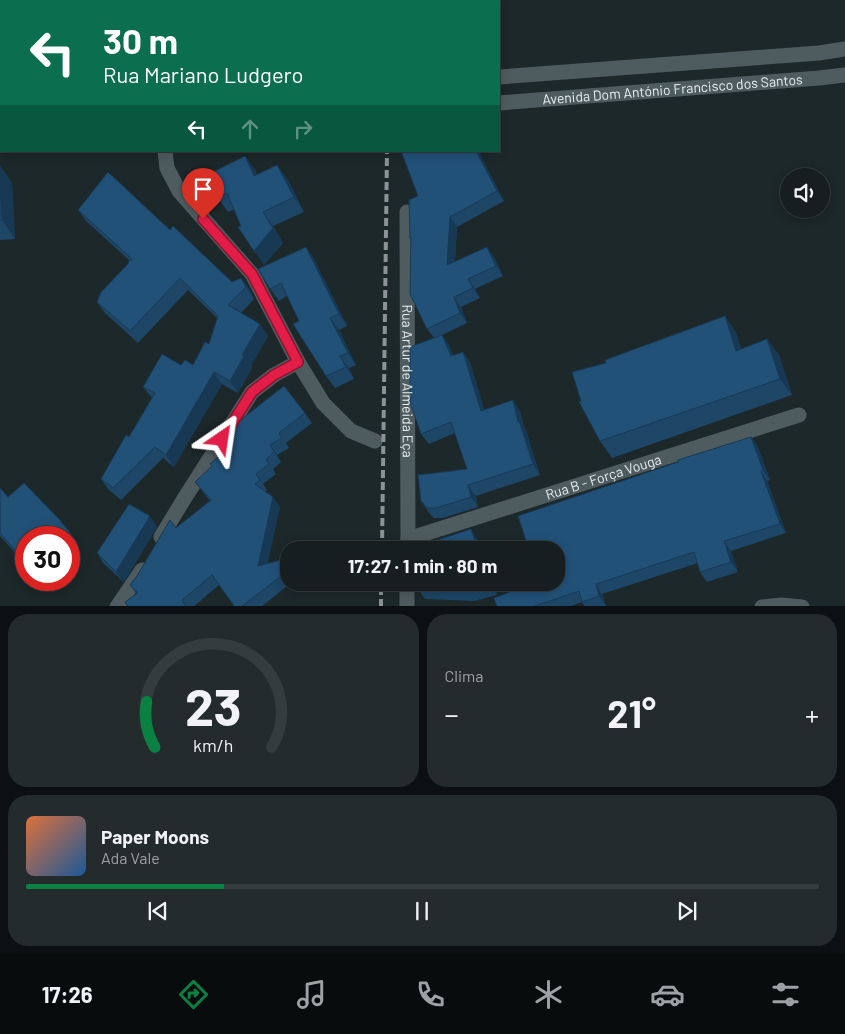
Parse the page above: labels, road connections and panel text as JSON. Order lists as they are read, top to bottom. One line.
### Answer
{"streets":{"street":["Avenida Dom António Francisco dos Santos","Rua Artur de Almeida Eça","Rua B - Força Vouga"]},"page":{"turn":["30 m","Rua Mariano Ludgero"],"limit":"30","trip":"17:27 · 1 min · 80 m","tile":"Clima","heat":["−","21°","+"],"song":["Paper Moons","Ada Vale"],"tabs":"17:26","gauge":["23","km/h"]}}
